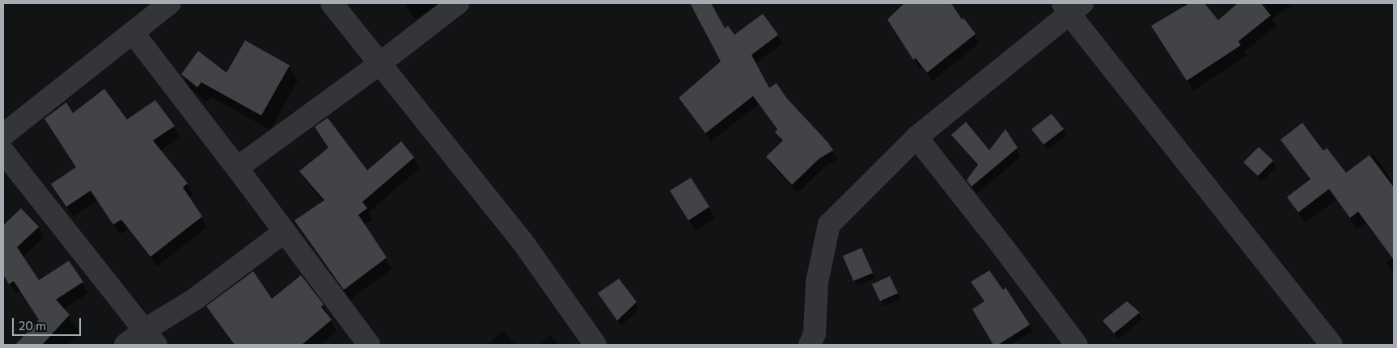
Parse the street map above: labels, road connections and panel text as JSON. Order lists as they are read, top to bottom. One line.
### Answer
{"scale_bar":"20 m"}
